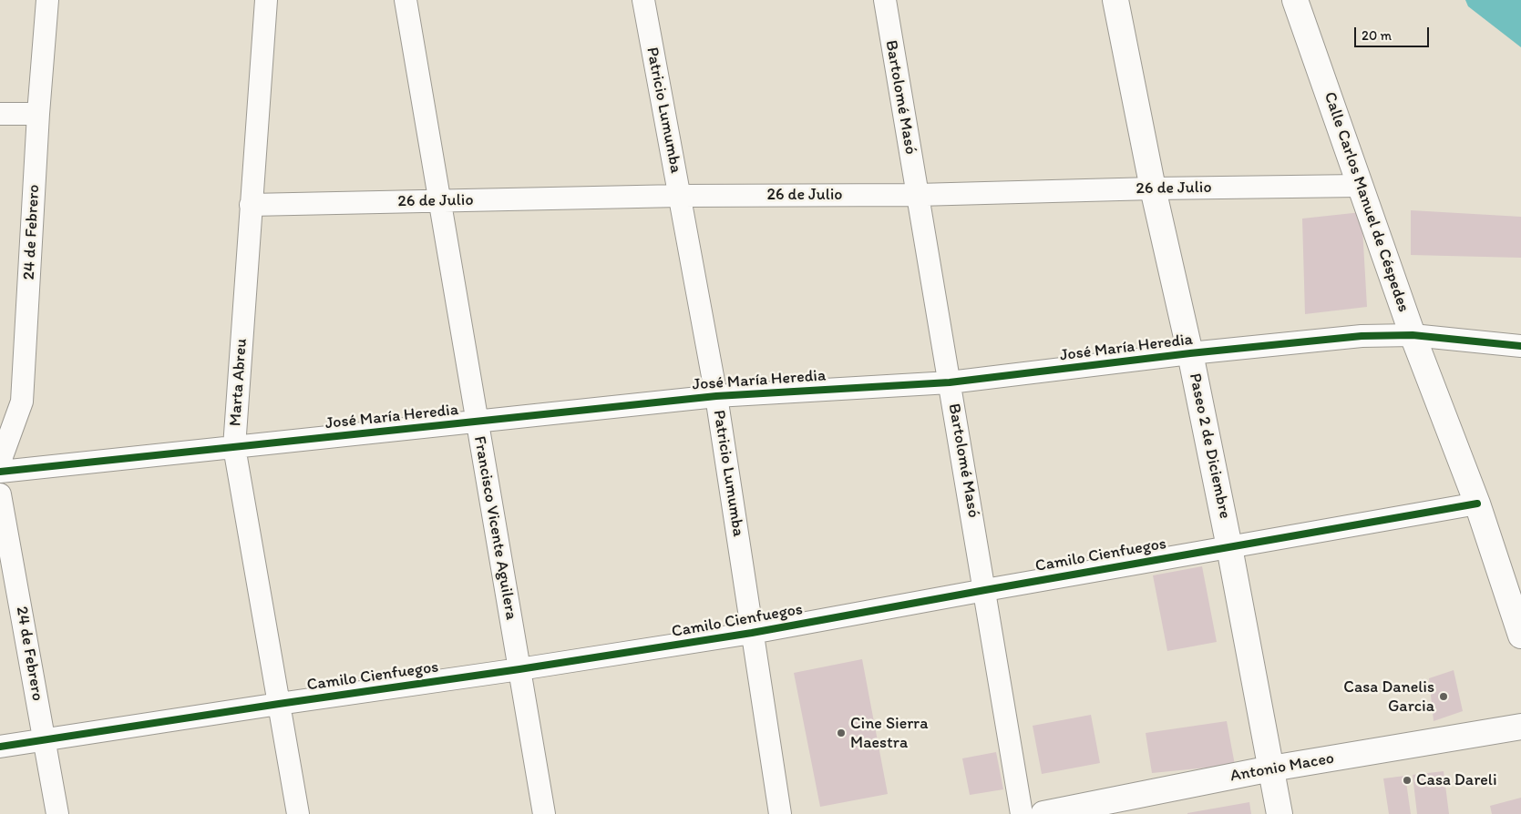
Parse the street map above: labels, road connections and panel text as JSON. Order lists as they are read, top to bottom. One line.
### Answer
{"streets":{"street":["Bartolomé Masó","Patricio Lumumba","26 de Julio","Calle Carlos Manuel de Céspedes","24 de Febrero","José María Heredia","Marta Abreu","Paseo 2 de Diciembre","Francisco Vicente Aguilera","Camilo Cienfuegos","Antonio Maceo"]},"crossings":[["Bartolomé Masó","26 de Julio"],["Bartolomé Masó","José María Heredia"],["Bartolomé Masó","Camilo Cienfuegos"],["Patricio Lumumba","26 de Julio"],["Patricio Lumumba","José María Heredia"],["Patricio Lumumba","Camilo Cienfuegos"],["26 de Julio","Calle Carlos Manuel de Céspedes"],["26 de Julio","Marta Abreu"],["26 de Julio","Paseo 2 de Diciembre"],["26 de Julio","Francisco Vicente Aguilera"],["Calle Carlos Manuel de Céspedes","José María Heredia"],["Calle Carlos Manuel de Céspedes","Camilo Cienfuegos"],["24 de Febrero","Camilo Cienfuegos"],["José María Heredia","Marta Abreu"],["José María Heredia","Paseo 2 de Diciembre"],["José María Heredia","Francisco Vicente Aguilera"],["Marta Abreu","Camilo Cienfuegos"],["Paseo 2 de Diciembre","Camilo Cienfuegos"],["Paseo 2 de Diciembre","Antonio Maceo"],["Francisco Vicente Aguilera","Camilo Cienfuegos"]],"places":["Casa Danelis Garcia","Cine Sierra Maestra","Casa Dareli"],"scale_bar":"20 m"}
